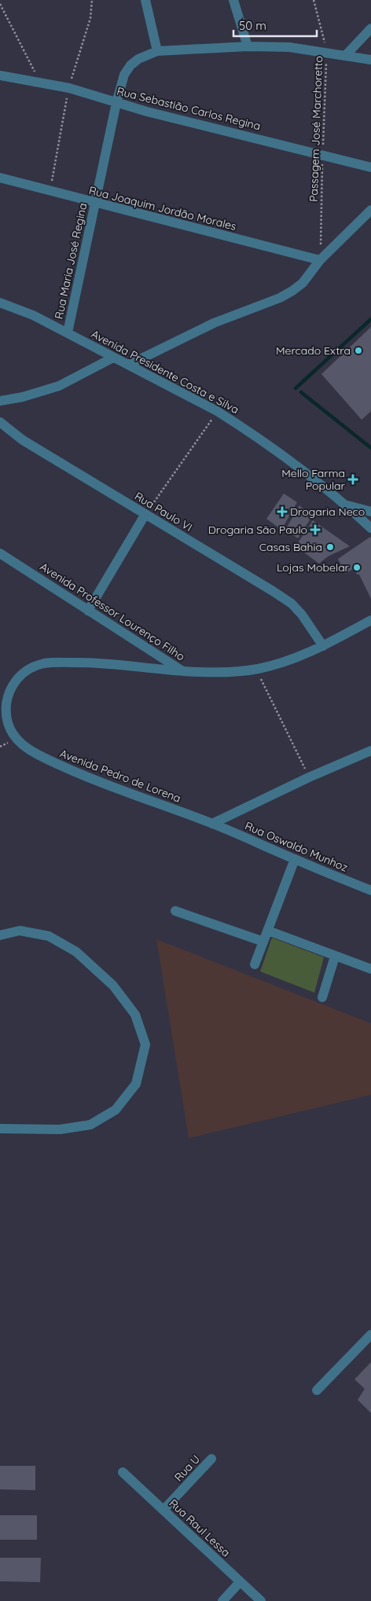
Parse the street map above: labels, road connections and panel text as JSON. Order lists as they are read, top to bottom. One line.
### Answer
{"streets":{"street":["Rua Sebastião Carlos Regina","Rua Joaquim Jordão Morales","Rua Maria José Regina","Avenida Presidente Costa e Silva","Rua Paulo VI","Avenida Professor Lourenço Filho","Avenida Pedro de Lorena","Rua Oswaldo Munhoz","Rua U","Rua Raul Lessa"],"path":["Passagem José Marchoretto"]},"crossings":[["Rua Sebastião Carlos Regina","Passagem José Marchoretto"],["Rua Sebastião Carlos Regina","Rua Maria José Regina"],["Passagem José Marchoretto","Rua Joaquim Jordão Morales"],["Passagem José Marchoretto","Rua Maria José Regina"],["Rua Joaquim Jordão Morales","Rua Maria José Regina"],["Rua Maria José Regina","Avenida Presidente Costa e Silva"],["Rua Paulo VI","Avenida Professor Lourenço Filho"],["Avenida Professor Lourenço Filho","Avenida Pedro de Lorena"],["Avenida Pedro de Lorena","Rua Oswaldo Munhoz"],["Rua U","Rua Raul Lessa"]],"places":{"other":["Mercado Extra","Casas Bahia","Lojas Mobelar"],"health":["Mello Farma Popular","Drogaria Neco","Drogaria São Paulo"]},"scale_bar":"50 m"}
